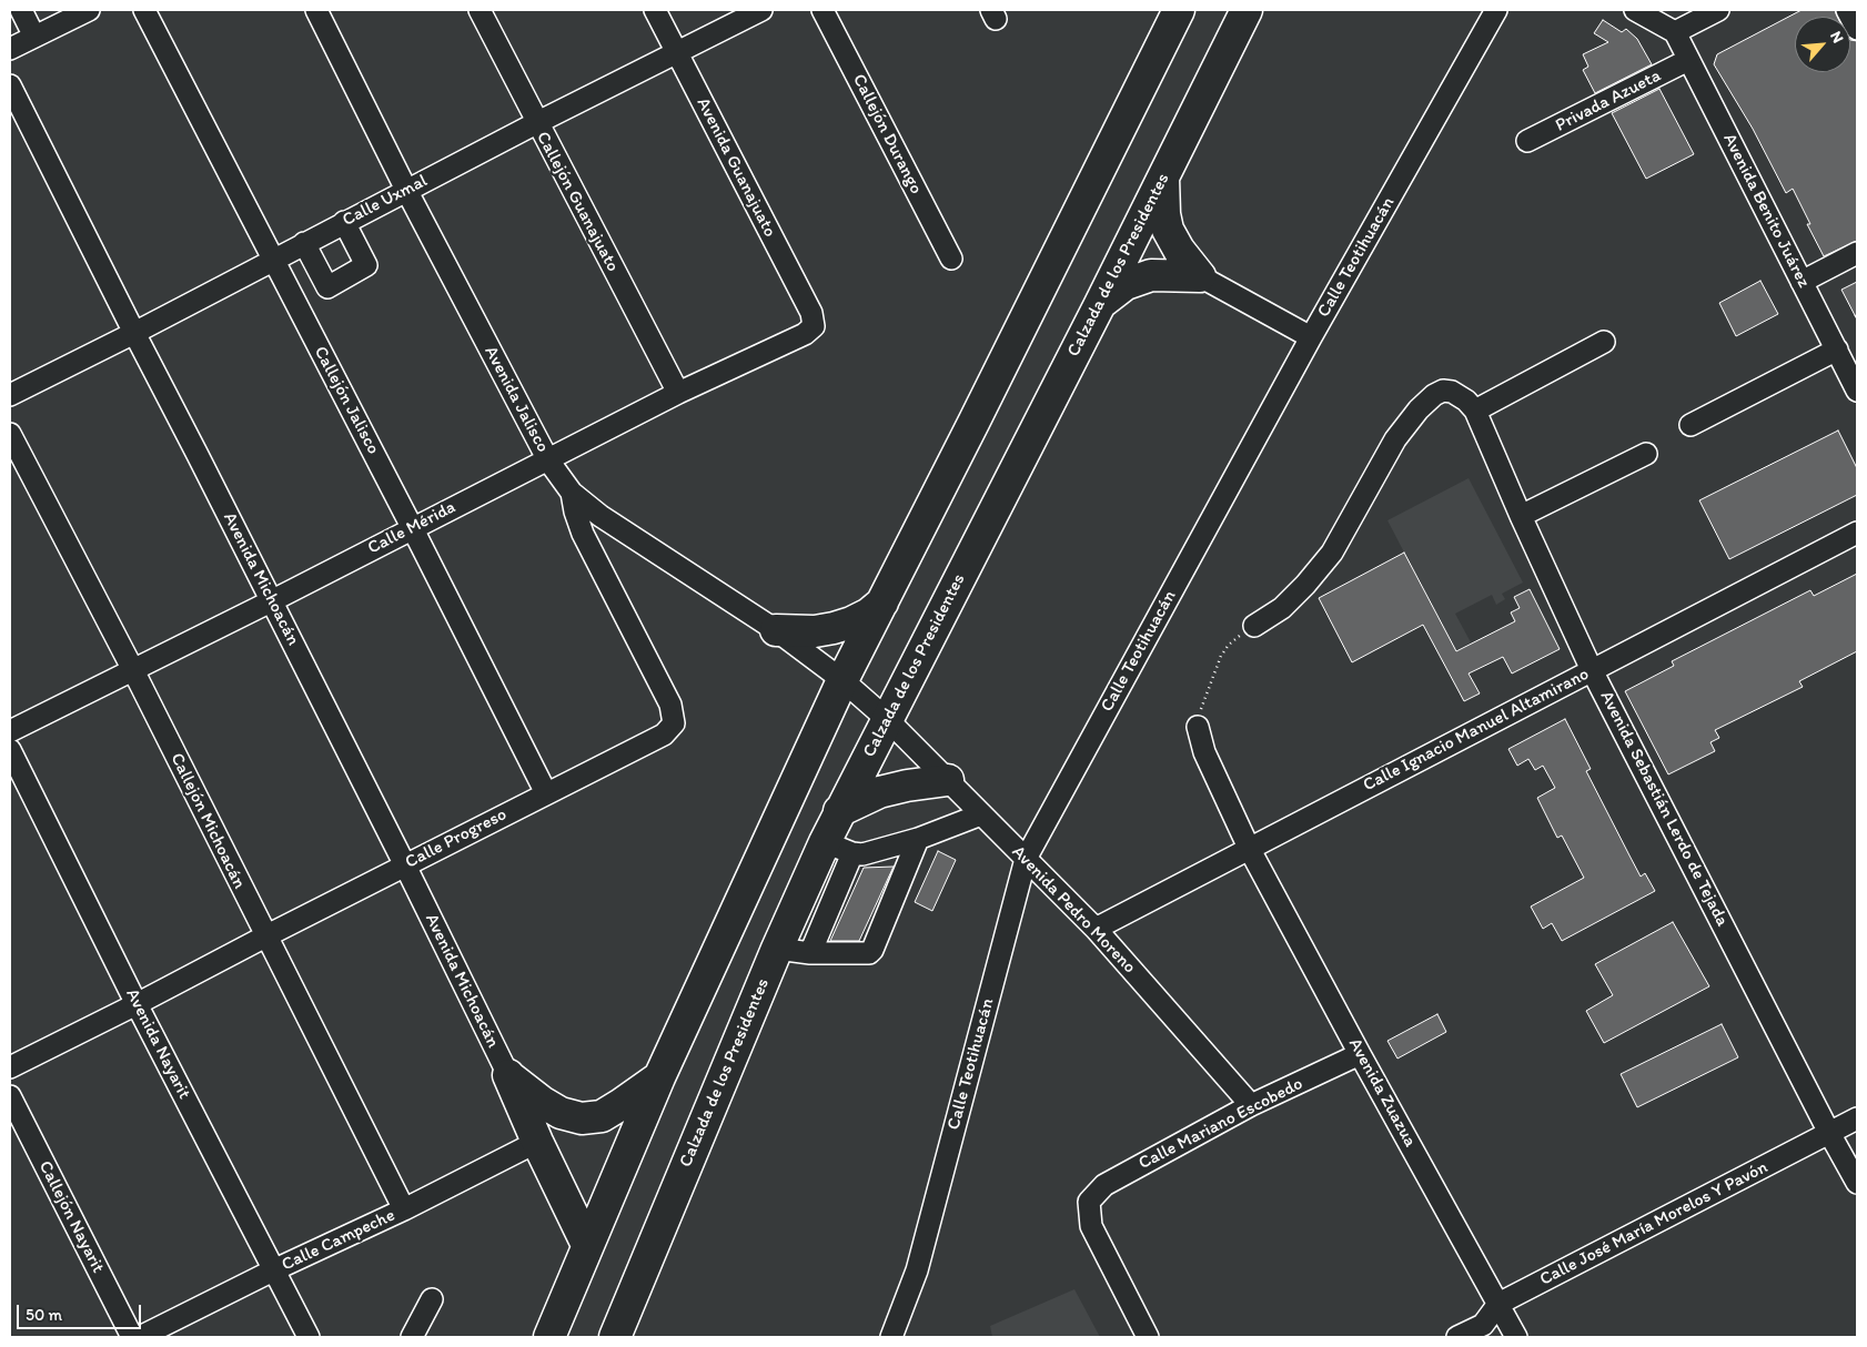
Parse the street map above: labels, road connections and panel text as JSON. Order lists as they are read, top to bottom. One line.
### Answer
{"streets":{"highway":["Calzada de los Presidentes"],"street":["Privada Azueta","Callejón Durango","Avenida Guanajuato","Calle Uxmal","Callejón Guanajuato","Avenida Benito Juárez","Calle Teotihuacán","Avenida Jalisco","Callejón Jalisco","Calle Mérida","Avenida Michoacán","Calle Ignacio Manuel Altamirano","Avenida Sebastián Lerdo de Tejada","Callejón Michoacán","Calle Progreso","Avenida Pedro Moreno","Avenida Nayarit","Avenida Zuazua","Calle Mariano Escobedo","Callejón Nayarit","Calle José María Morelos Y Pavón","Calle Campeche"]},"crossings":[["Privada Azueta","Avenida Benito Juárez"],["Avenida Guanajuato","Calle Uxmal"],["Avenida Guanajuato","Calle Mérida"],["Calle Uxmal","Callejón Guanajuato"],["Calle Uxmal","Avenida Jalisco"],["Calle Uxmal","Callejón Jalisco"],["Calle Uxmal","Avenida Michoacán"],["Callejón Guanajuato","Calle Mérida"],["Calle Teotihuacán","Avenida Pedro Moreno"],["Calzada de los Presidentes","Avenida Jalisco"],["Calzada de los Presidentes","Avenida Pedro Moreno"],["Avenida Jalisco","Calle Mérida"],["Avenida Jalisco","Calle Progreso"],["Avenida Jalisco","Avenida Pedro Moreno"],["Callejón Jalisco","Calle Mérida"],["Callejón Jalisco","Calle Progreso"],["Calle Mérida","Avenida Michoacán"],["Calle Mérida","Callejón Michoacán"],["Avenida Michoacán","Calle Progreso"],["Calle Ignacio Manuel Altamirano","Avenida Sebastián Lerdo de Tejada"],["Calle Ignacio Manuel Altamirano","Avenida Pedro Moreno"],["Calle Ignacio Manuel Altamirano","Avenida Zuazua"],["Avenida Sebastián Lerdo de Tejada","Calle José María Morelos Y Pavón"],["Callejón Michoacán","Calle Progreso"],["Callejón Michoacán","Calle Campeche"],["Calle Progreso","Avenida Nayarit"],["Avenida Pedro Moreno","Calle Mariano Escobedo"],["Avenida Nayarit","Calle Campeche"],["Avenida Zuazua","Calle Mariano Escobedo"],["Avenida Zuazua","Calle José María Morelos Y Pavón"]],"scale_bar":"50 m","north":"top right"}
